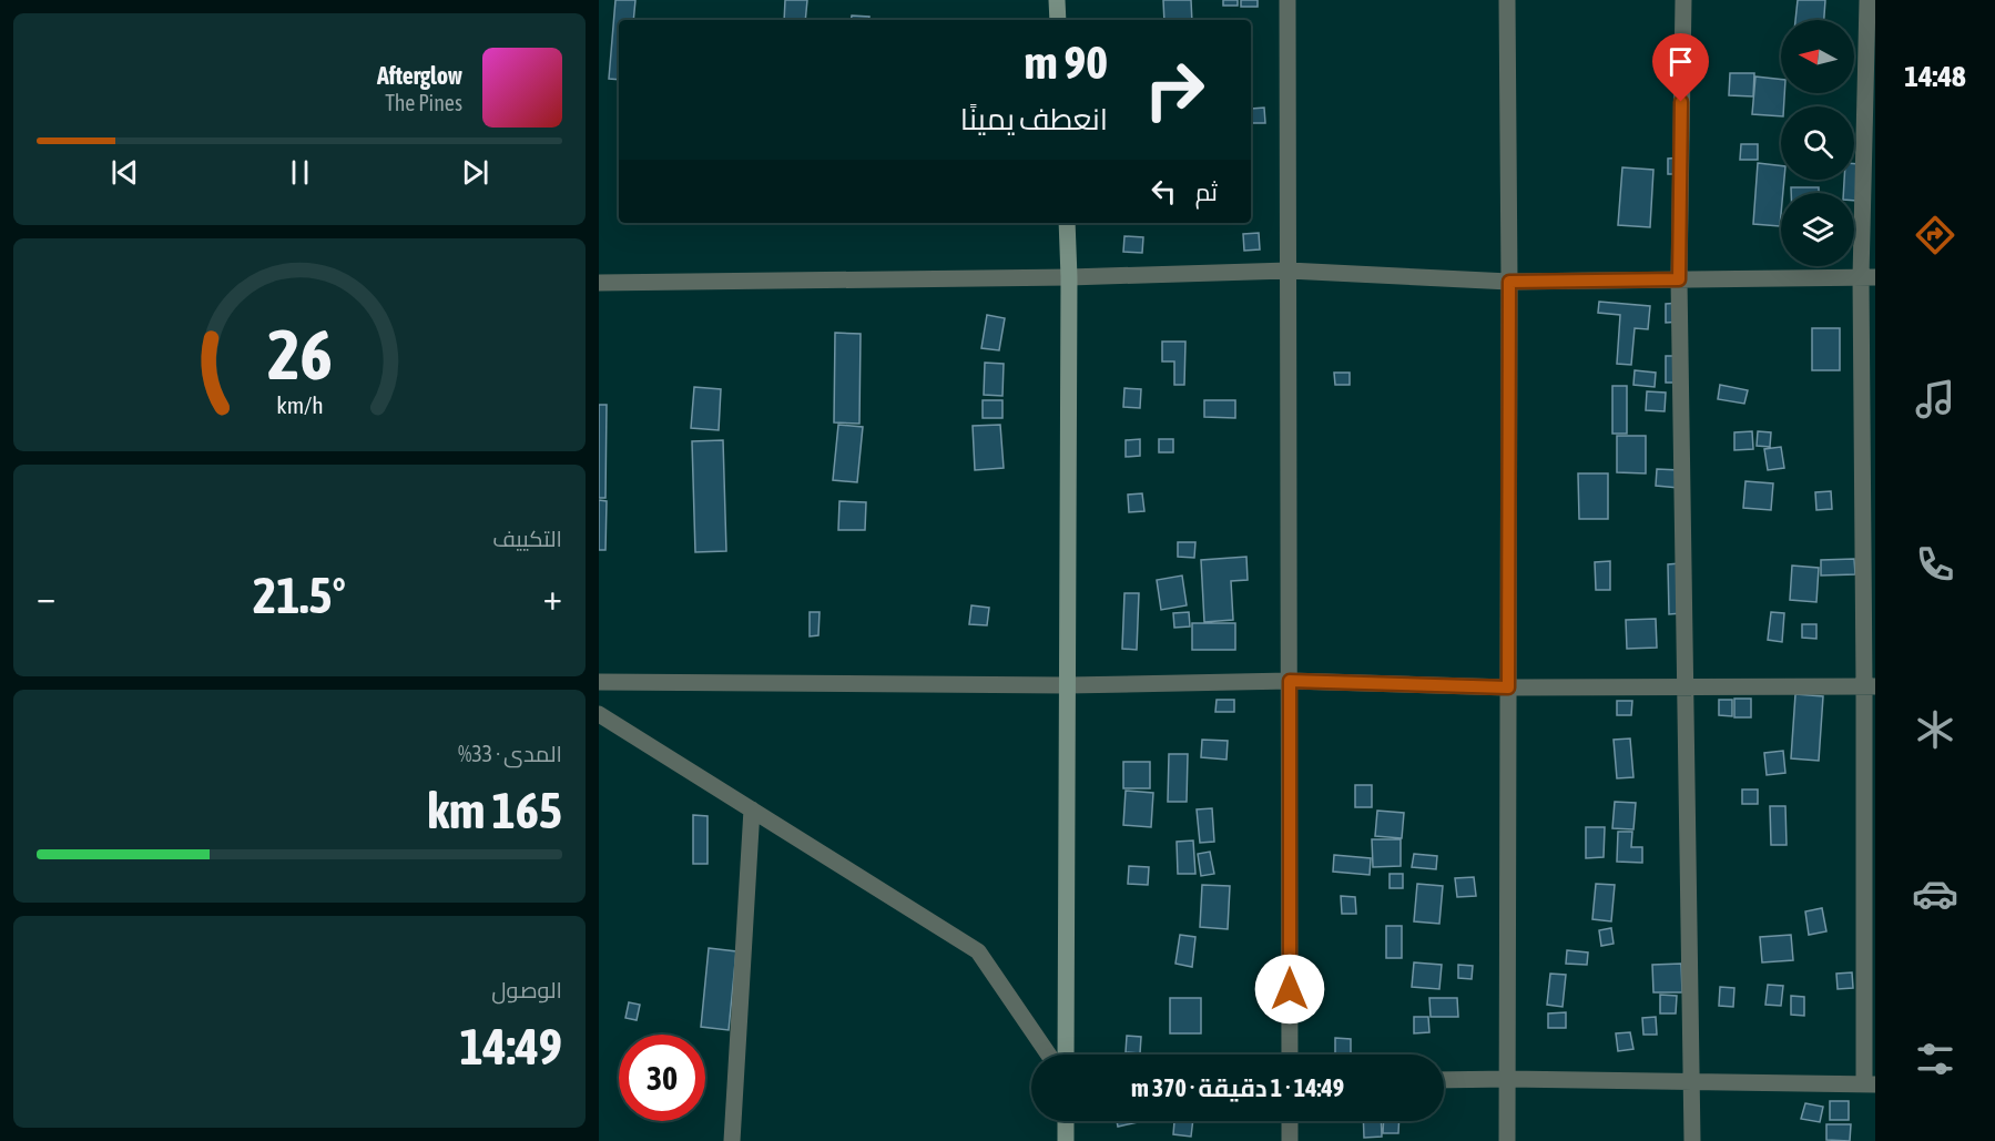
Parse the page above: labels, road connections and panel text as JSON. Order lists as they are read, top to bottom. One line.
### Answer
{"north":"left","page":{"tabs":"14:48","turn":["90 m","انعطف يمينًا"],"song":["Afterglow","The Pines"],"then":"ثم","tile":["التكييف",["المدى · 33%","165 km"],["الوصول","14:49"]],"heat":["−","21.5°","+"],"limit":"30","trip":"14:49 · 1 دقيقة · 370 m","gauge":["26","km/h"]}}
